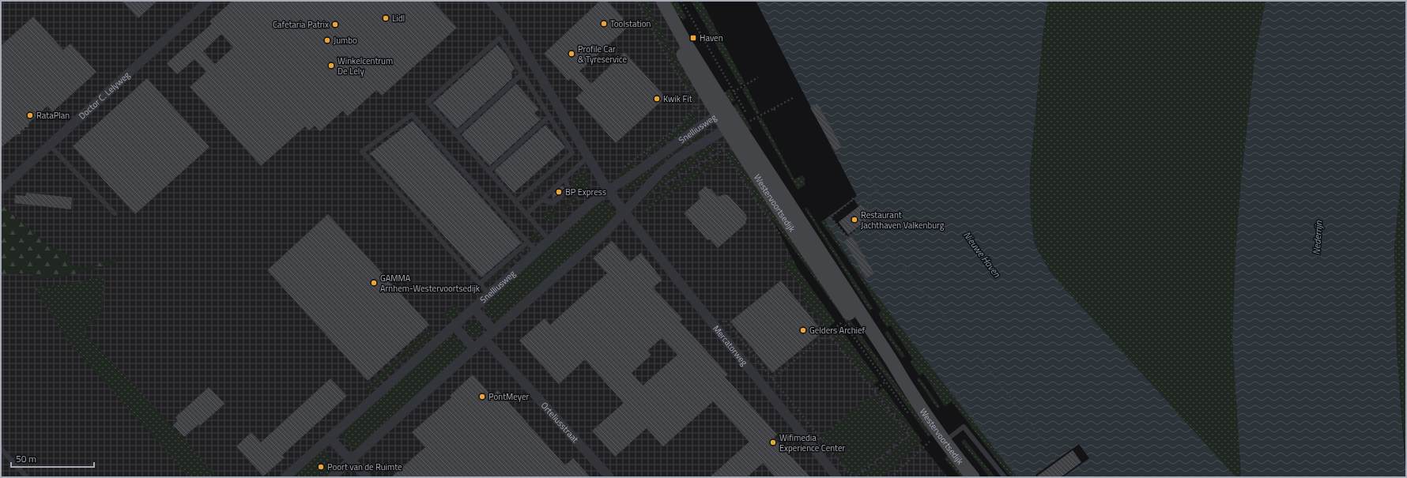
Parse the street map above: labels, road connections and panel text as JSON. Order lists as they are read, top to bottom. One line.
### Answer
{"streets":{"main road":["Westervoortsedijk"],"street":["Doctor C. Lelyweg","Snelliusweg","Mercatorweg","Orteliusstraat"]},"crossings":[["Snelliusweg","Westervoortsedijk"],["Snelliusweg","Mercatorweg"],["Snelliusweg","Orteliusstraat"]],"water":["Nederrijn","Nieuwe Haven"],"places":{"other":["Lidl","Toolstation","Cafetaria Patrix","Jumbo","Profile Car & Tyreservice","Winkelcentrum De Lely","Kwik Fit","RataPlan","BP Express","Restaurant Jachthaven Valkenburg","GAMMA Arnhem-Westervoortsedijk","Gelders Archief","PontMeyer","Wifimedia Experience Center","Poort van de Ruimte"],"transit":["Haven"]},"scale_bar":"50 m"}
